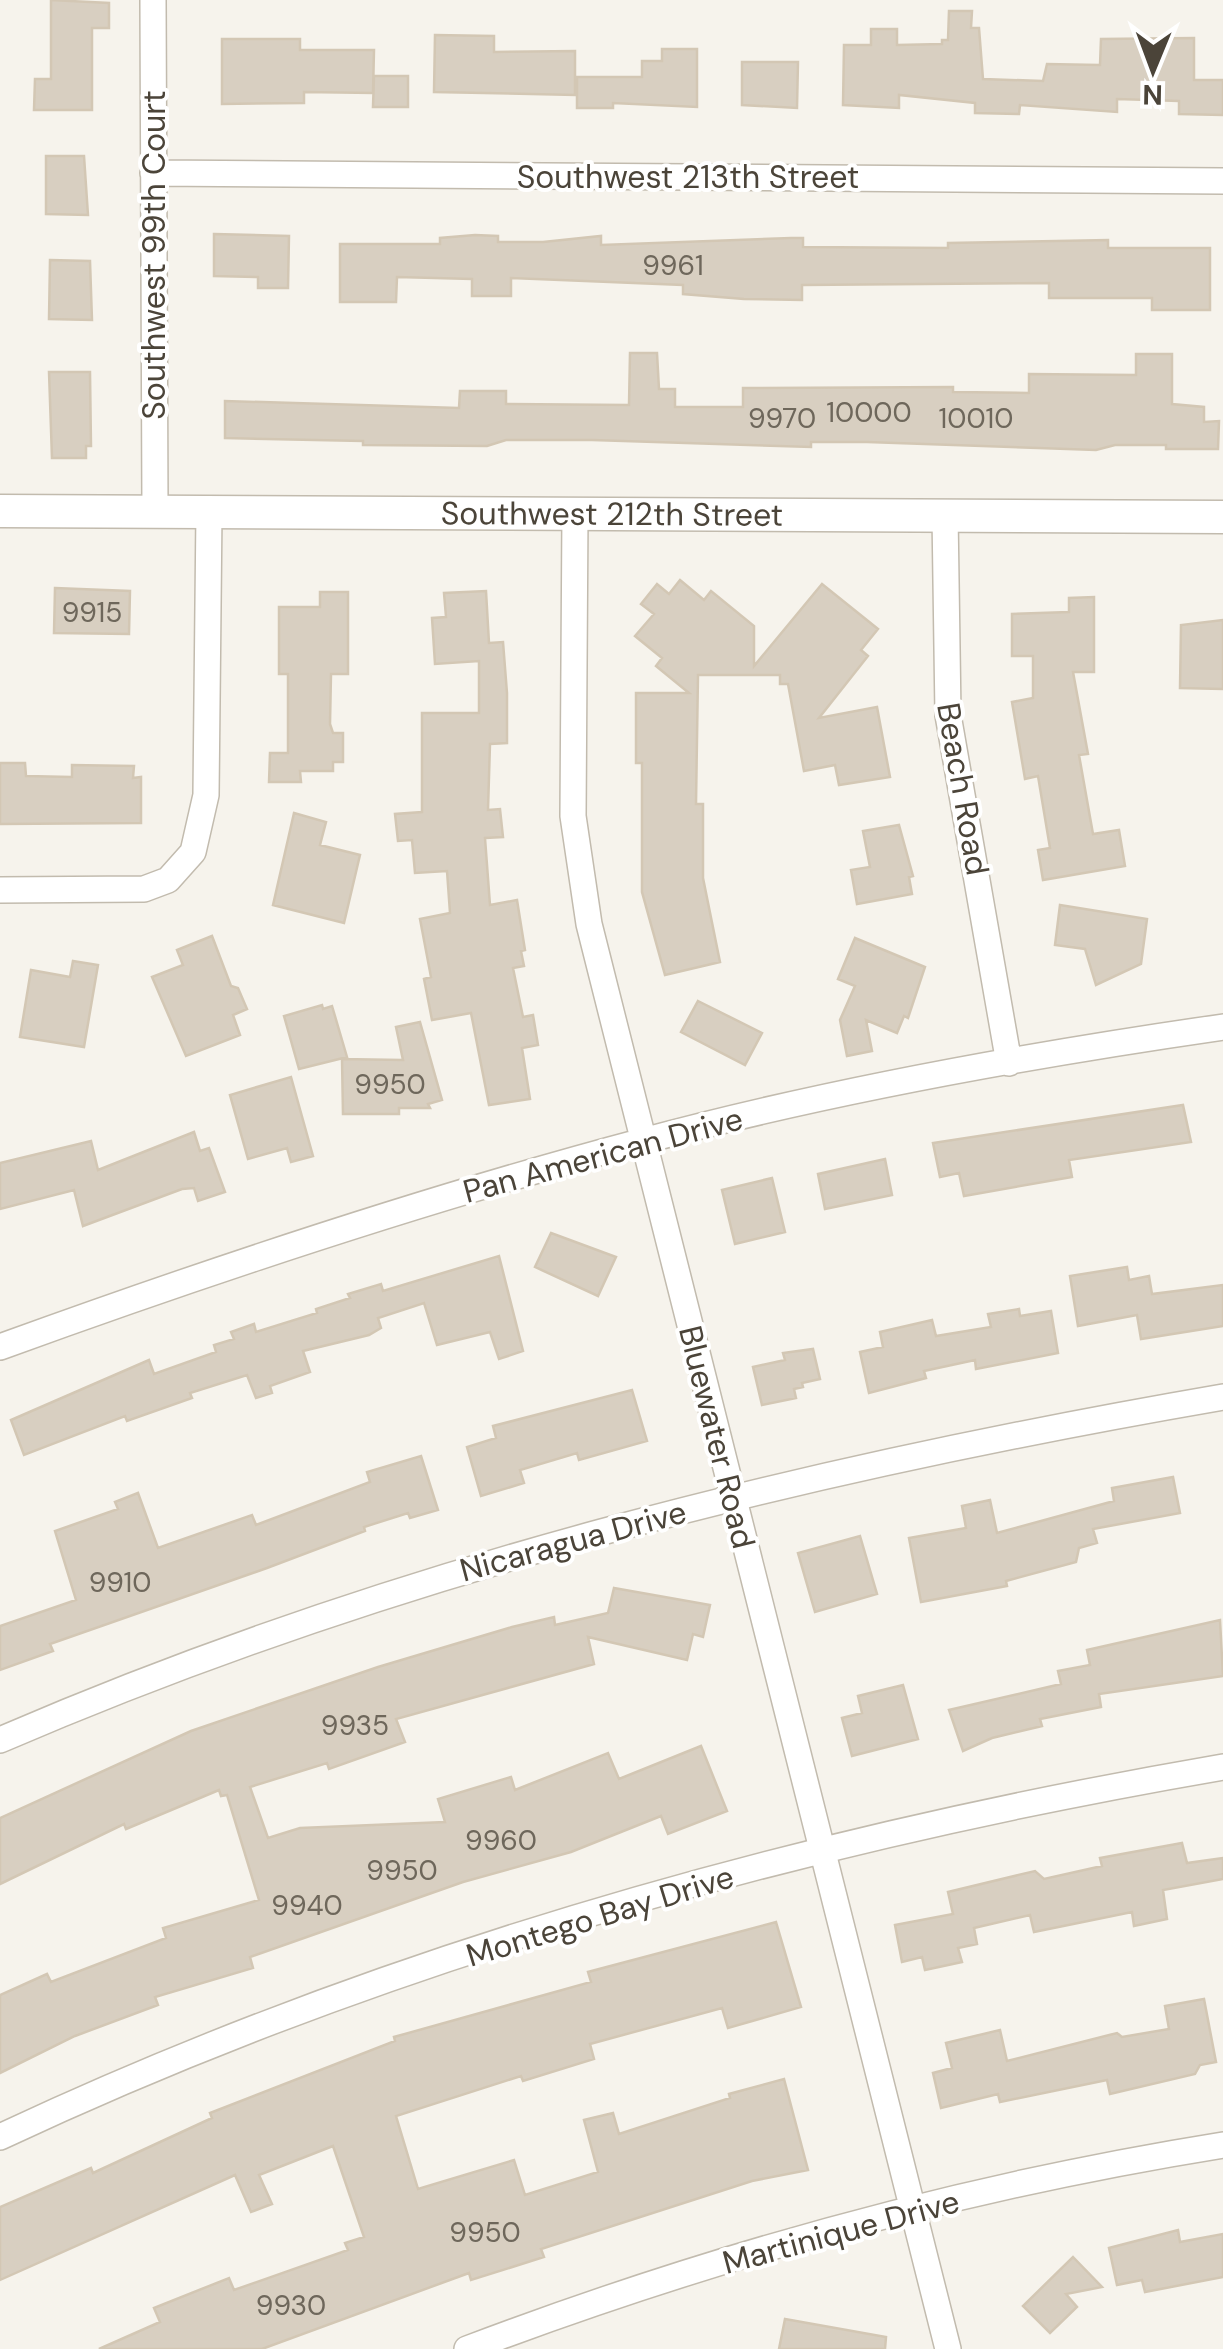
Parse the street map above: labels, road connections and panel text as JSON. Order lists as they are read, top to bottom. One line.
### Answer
{"streets":{"street":["Southwest 213th Street","Southwest 99th Court","Southwest 212th Street","Beach Road","Pan American Drive","Bluewater Road","Nicaragua Drive","Montego Bay Drive","Martinique Drive"]},"crossings":[["Southwest 213th Street","Southwest 99th Court"],["Southwest 99th Court","Southwest 212th Street"],["Southwest 212th Street","Beach Road"],["Southwest 212th Street","Bluewater Road"],["Beach Road","Pan American Drive"],["Pan American Drive","Bluewater Road"],["Bluewater Road","Nicaragua Drive"],["Bluewater Road","Montego Bay Drive"],["Bluewater Road","Martinique Drive"]],"house_numbers":["9961","10000","9970","10010","9915","9950","9910","9935","9960","9950","9940","9950","9930"],"north":"bottom"}
